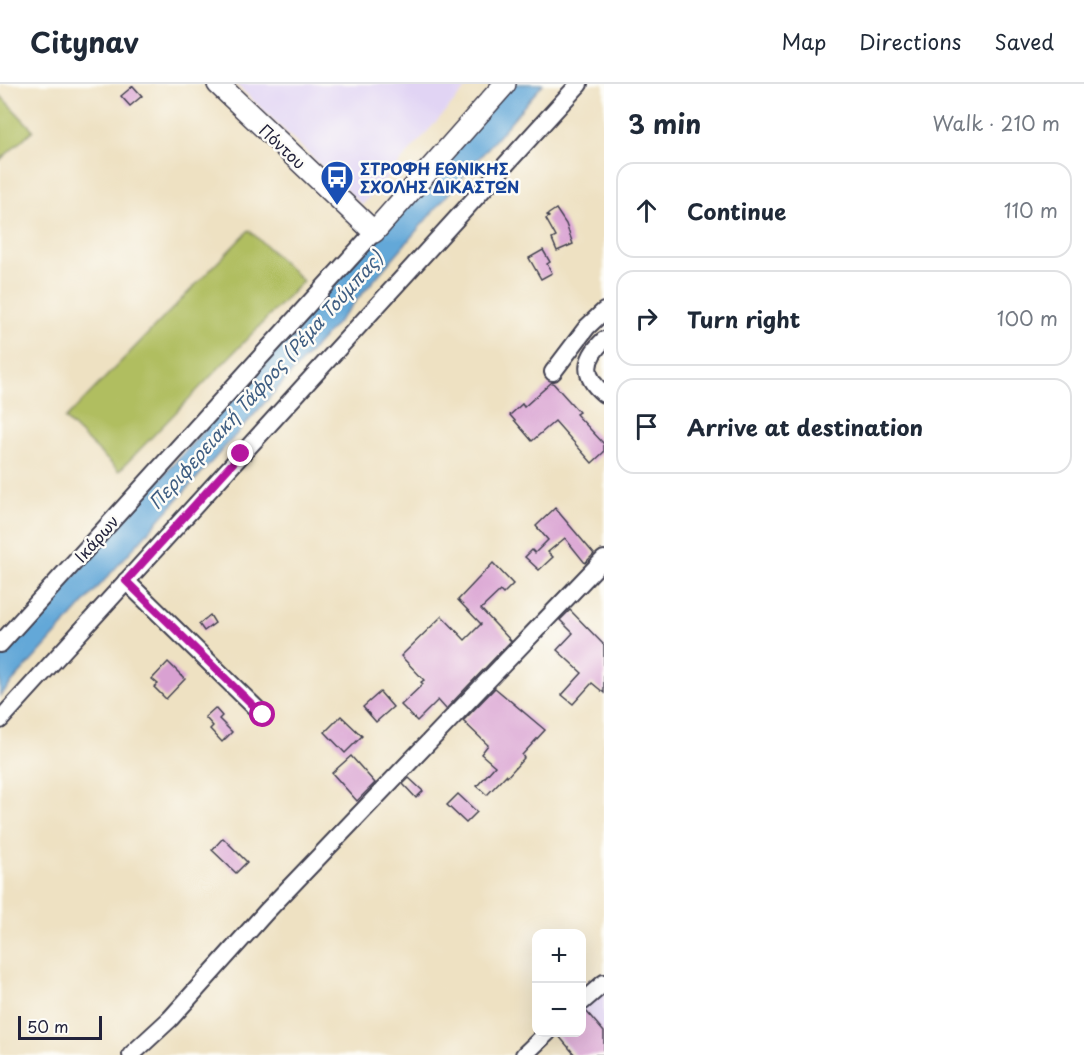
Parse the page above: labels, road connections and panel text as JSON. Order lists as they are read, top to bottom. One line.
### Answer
{"streets":{"main road":["Πόντου","Ικάρων"]},"crossings":[["Πόντου","Ικάρων"]],"water":["Περιφερειακή Τάφρος (Ρέμα Τούμπας)"],"places":{"bus stop":["ΣΤΡΟΦΗ ΕΘΝΙΚΗΣ ΣΧΟΛΗΣ ΔΙΚΑΣΤΩΝ"]},"scale_bar":"50 m","page":{"header":"Citynav","nav":["Map","Directions","Saved"],"heading":["3 min","Walk · 210 m"],"list":[["Continue","110 m"],["Turn right","100 m"],"Arrive at destination"],"map_buttons":["+","−"],"scale":"50 m"}}
